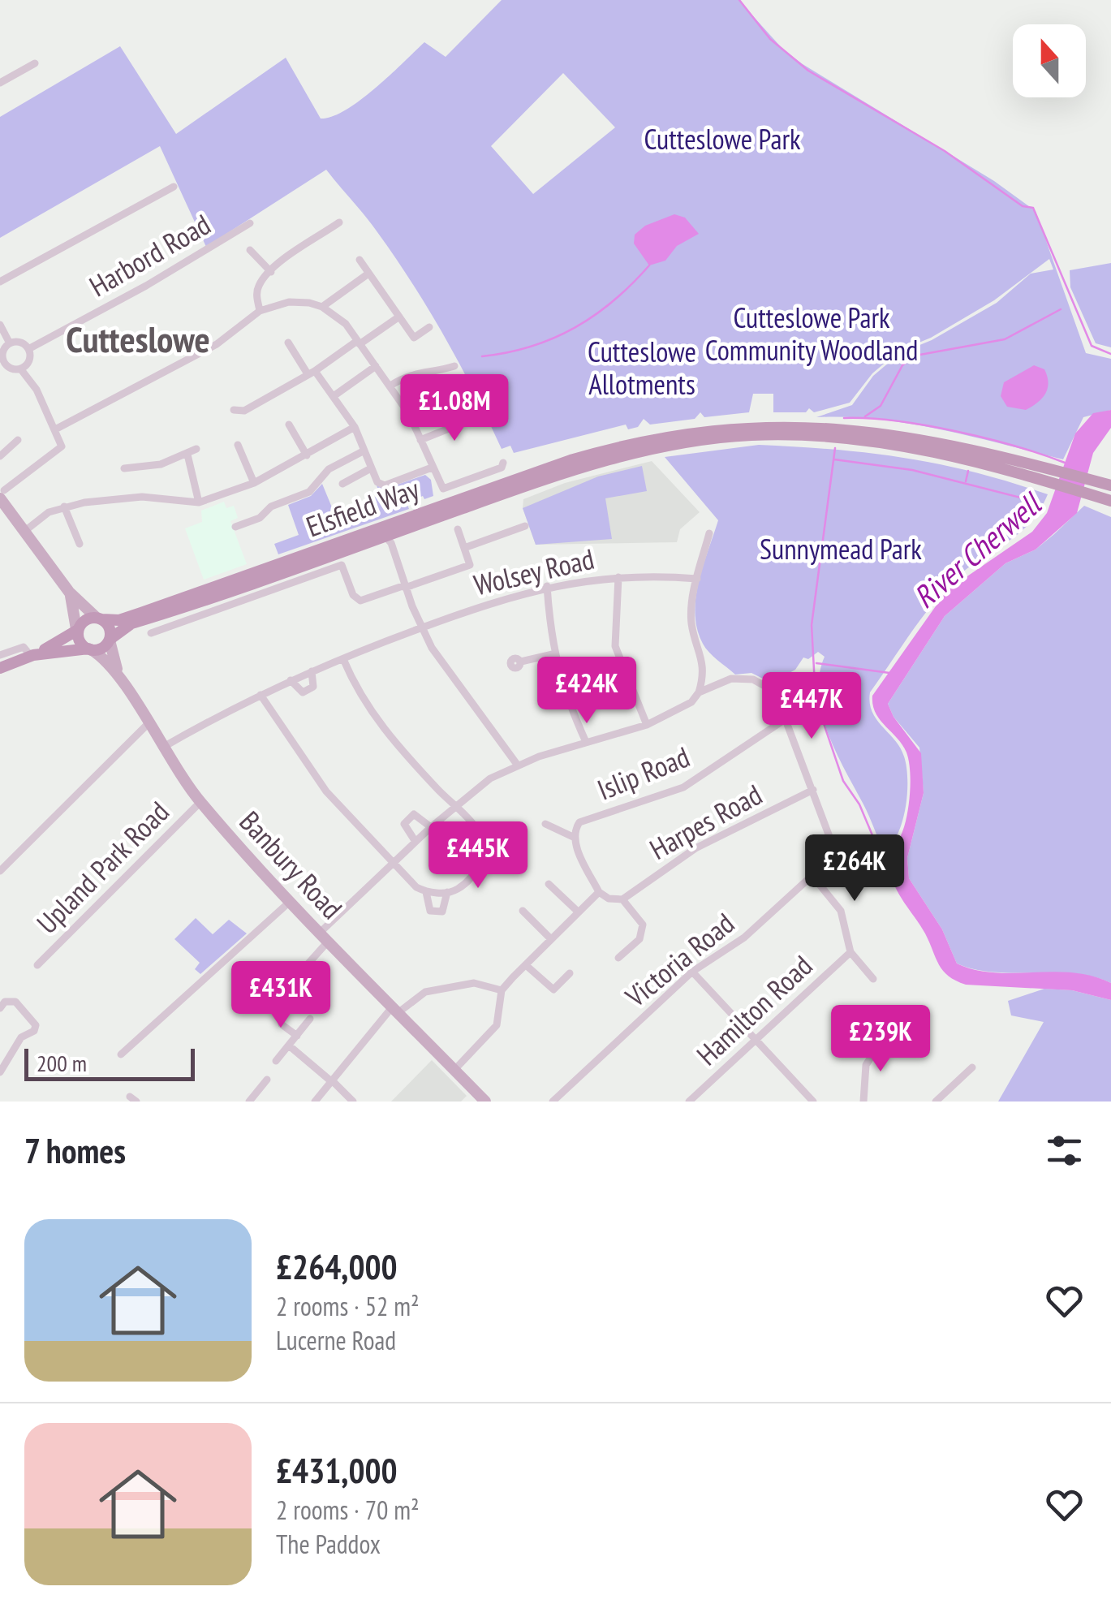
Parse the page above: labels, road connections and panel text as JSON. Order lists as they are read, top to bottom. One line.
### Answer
{"streets":{"highway":["Elsfield Way"],"main road":["Banbury Road"],"street":["Harbord Road","Wolsey Road","Islip Road","Harpes Road","Upland Park Road","Victoria Road","Hamilton Road"]},"crossings":[["Elsfield Way","Banbury Road"],["Harpes Road","Victoria Road"],["Banbury Road","Upland Park Road"]],"districts":["Cutteslowe"],"water":["River Cherwell"],"parks":["Cutteslowe Park","Cutteslowe Park Community Woodland","Cutteslowe Allotments","Sunnymead Park"],"scale_bar":"200 m","north":"top","page":{"price":["£1.08M","£424K","£447K","£445K","£264K","£431K","£239K"],"scale":"200 m","heading":"7 homes","list":[{"name":"£264,000","note":"2 rooms · 52 m² · Lucerne Road"},{"name":"£431,000","note":"2 rooms · 70 m² · The Paddox"}]}}
